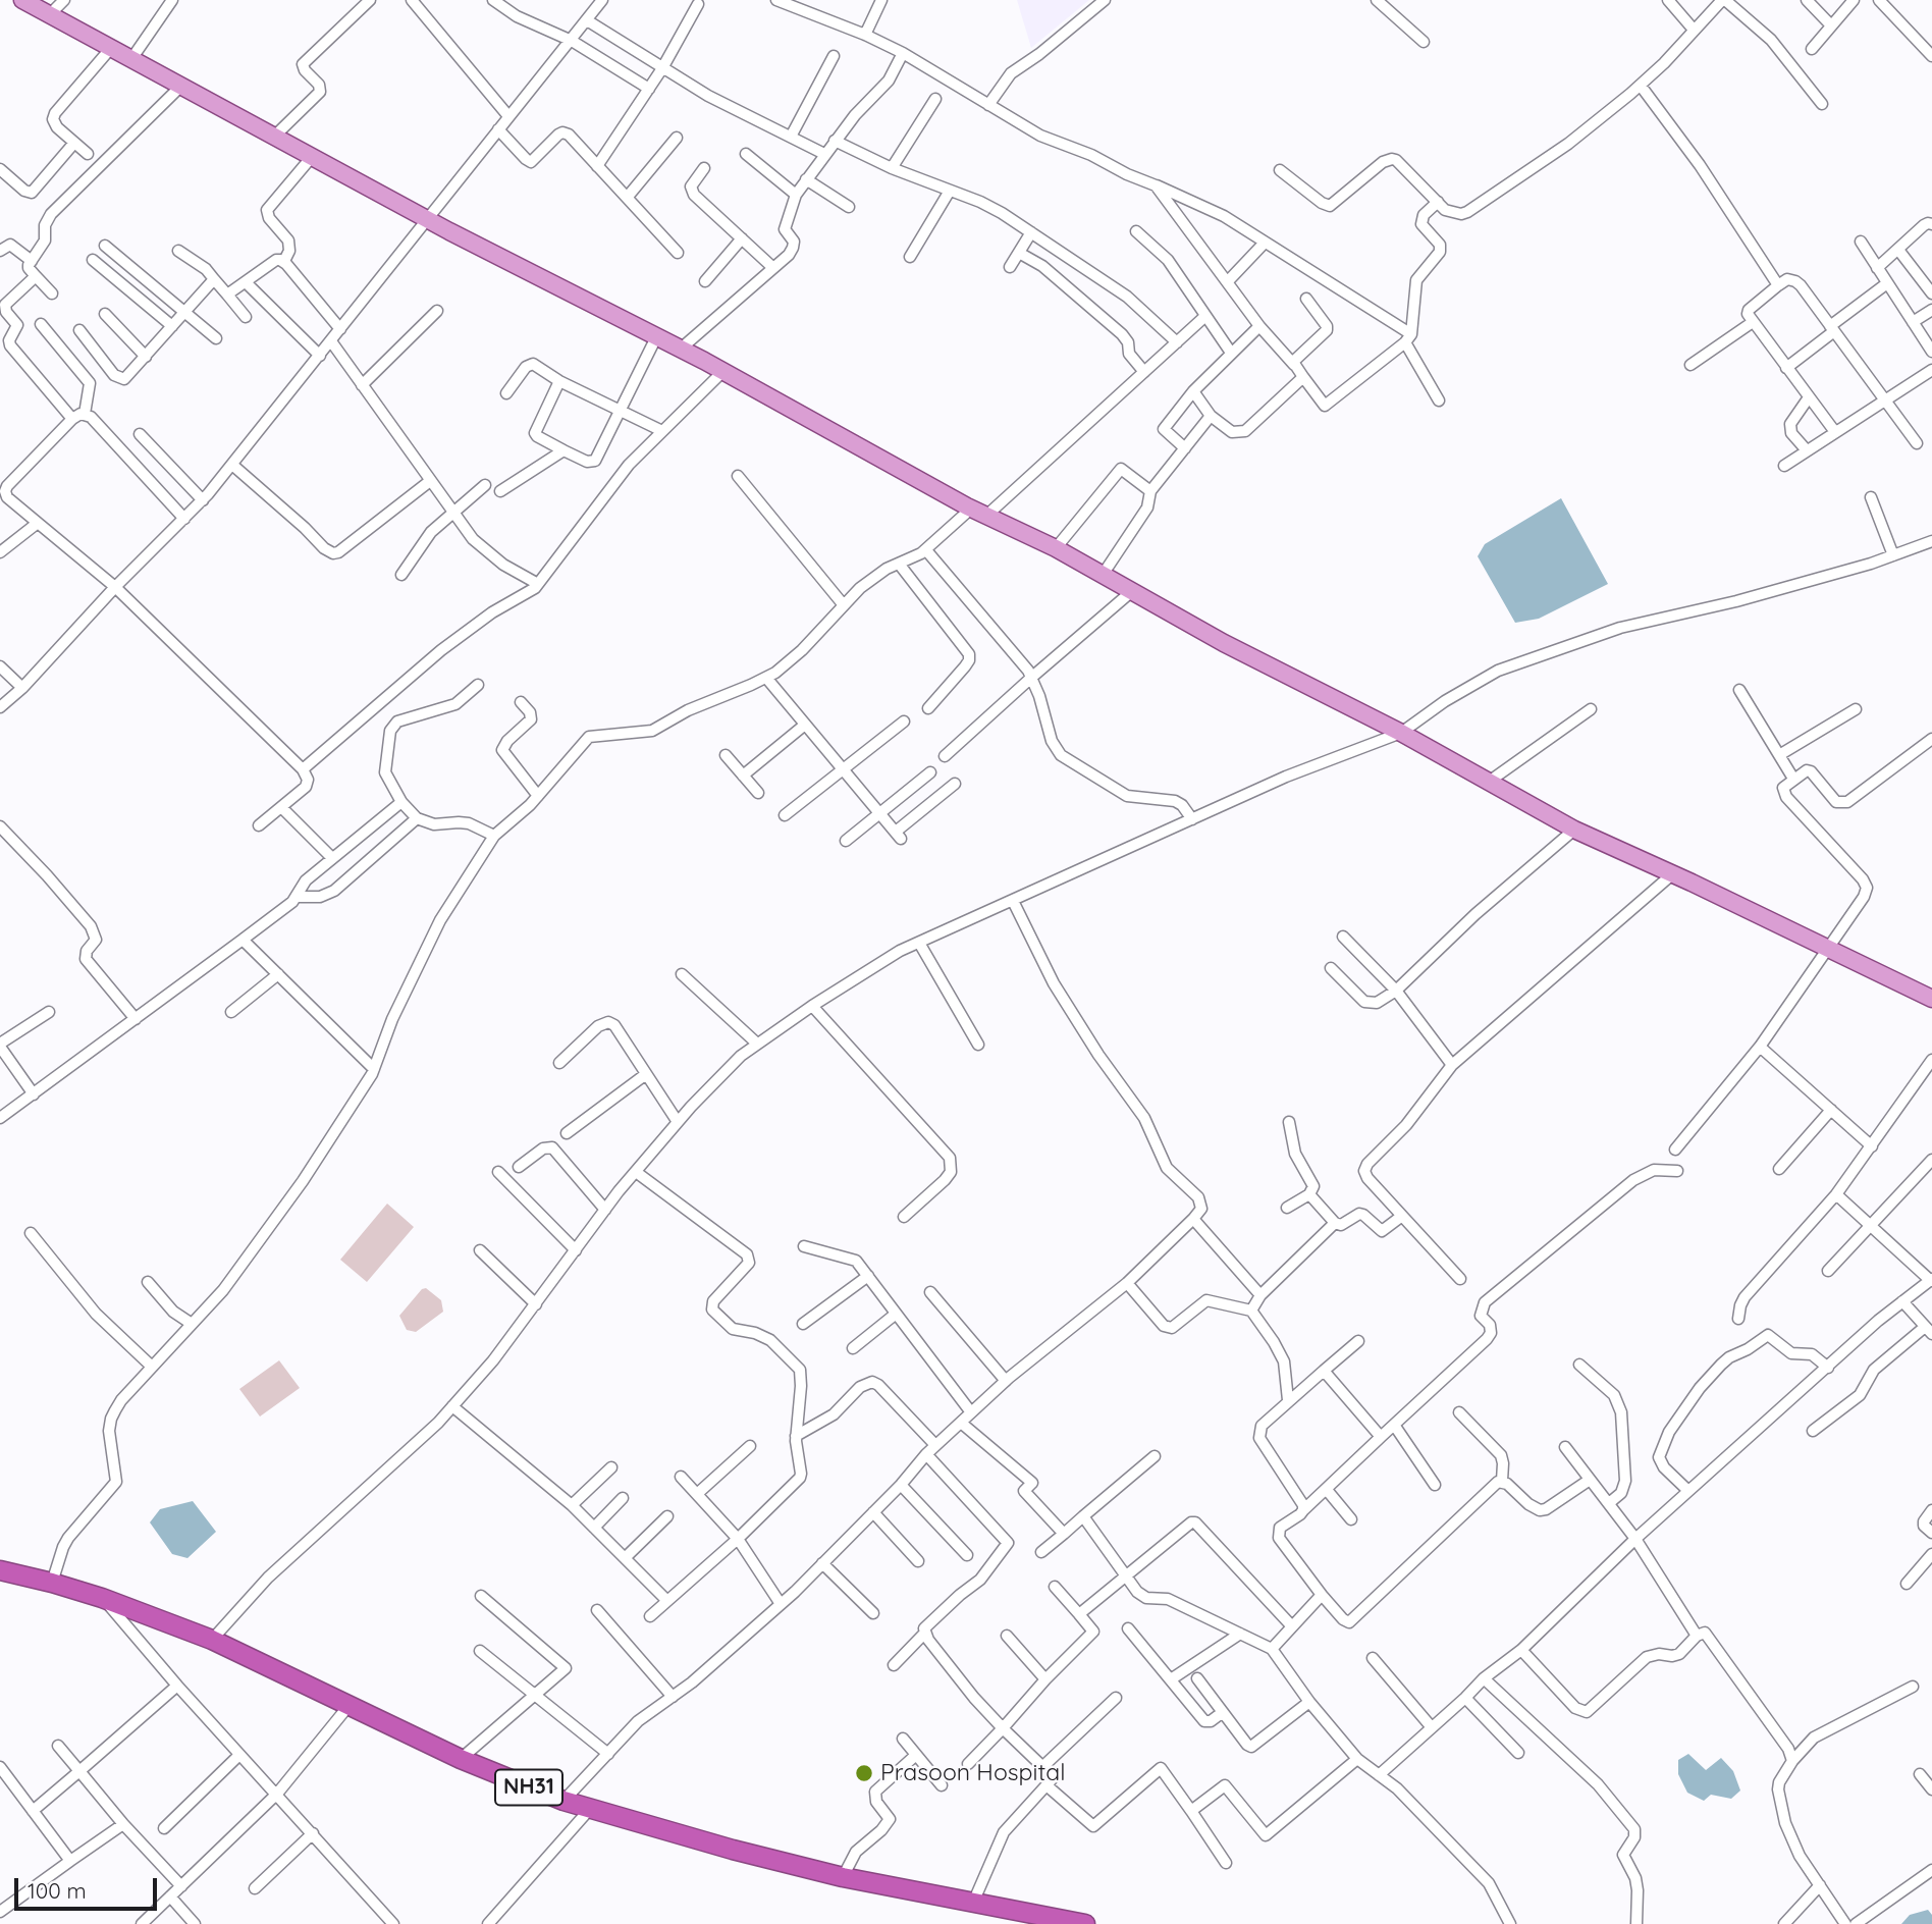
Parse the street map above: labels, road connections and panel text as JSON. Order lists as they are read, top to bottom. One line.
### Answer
{"streets":{"highway":["NH31"]},"places":["Prasoon Hospital"],"scale_bar":"100 m"}
